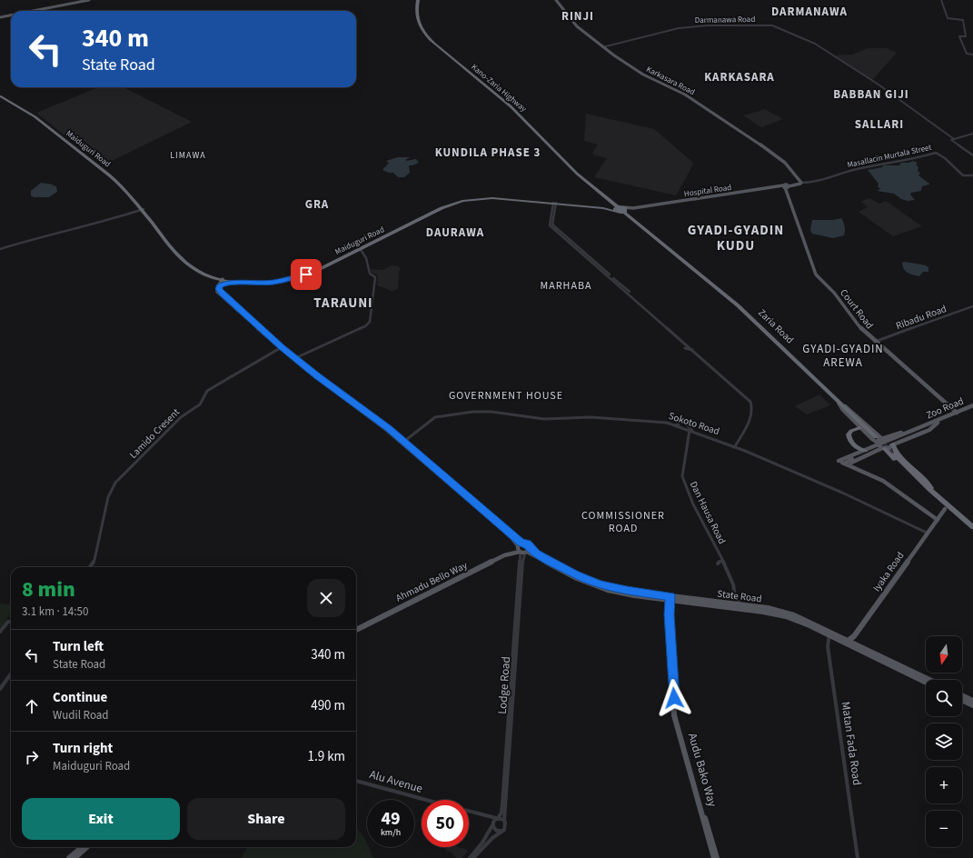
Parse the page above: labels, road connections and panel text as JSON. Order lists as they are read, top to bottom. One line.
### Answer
{"streets":{"highway":["Kano-Zaria Highway","Maiduguri Road","Zaria Road"],"main road":["Karkasara Road","Hospital Road","Court Road","Zoo Road","Iyaka Road","Ahmadu Bello Way","State Road","Audu Bako Way"],"street":["Darmanawa Road","Masallacin Murtala Street","Ribadu Road","Sokoto Road","Lamido Cresent","Dan Hausa Road","Lodge Road","Matan Fada Road","Alu Avenue"]},"crossings":[["Darmanawa Road","Karkasara Road"],["Karkasara Road","Masallacin Murtala Street"],["Karkasara Road","Hospital Road"],["Kano-Zaria Highway","Maiduguri Road"],["Kano-Zaria Highway","Hospital Road"],["Kano-Zaria Highway","Zaria Road"],["Maiduguri Road","Zaria Road"],["Masallacin Murtala Street","Hospital Road"],["Hospital Road","Court Road"],["Hospital Road","Zaria Road"],["Court Road","Ribadu Road"],["Court Road","Zoo Road"],["Sokoto Road","Dan Hausa Road"],["Sokoto Road","Iyaka Road"],["Dan Hausa Road","State Road"],["Iyaka Road","State Road"],["Ahmadu Bello Way","State Road"],["Ahmadu Bello Way","Lodge Road"],["State Road","Lodge Road"],["State Road","Matan Fada Road"],["State Road","Audu Bako Way"]],"districts":["DARMANAWA","RINJI","KARKASARA","BABBAN GIJI","SALLARI","KUNDILA PHASE 3","LIMAWA","GRA","GYADI-GYADIN KUDU","DAURAWA","MARHABA","TARAUNI","GYADI-GYADIN AREWA","GOVERNMENT HOUSE","COMMISSIONER ROAD"],"north":"bottom","page":{"turn":["340 m","State Road"],"heading":["8 min","3.1 km · 14:50"],"list":[{"name":"Turn left","note":"State Road","value":"340 m"},{"name":"Continue","note":"Wudil Road","value":"490 m"},{"name":"Turn right","note":"Maiduguri Road","value":"1.9 km"}],"map_buttons":["+","−"],"buttons":["Exit","Share"],"speed":"49 km/h","limit":"50"}}
